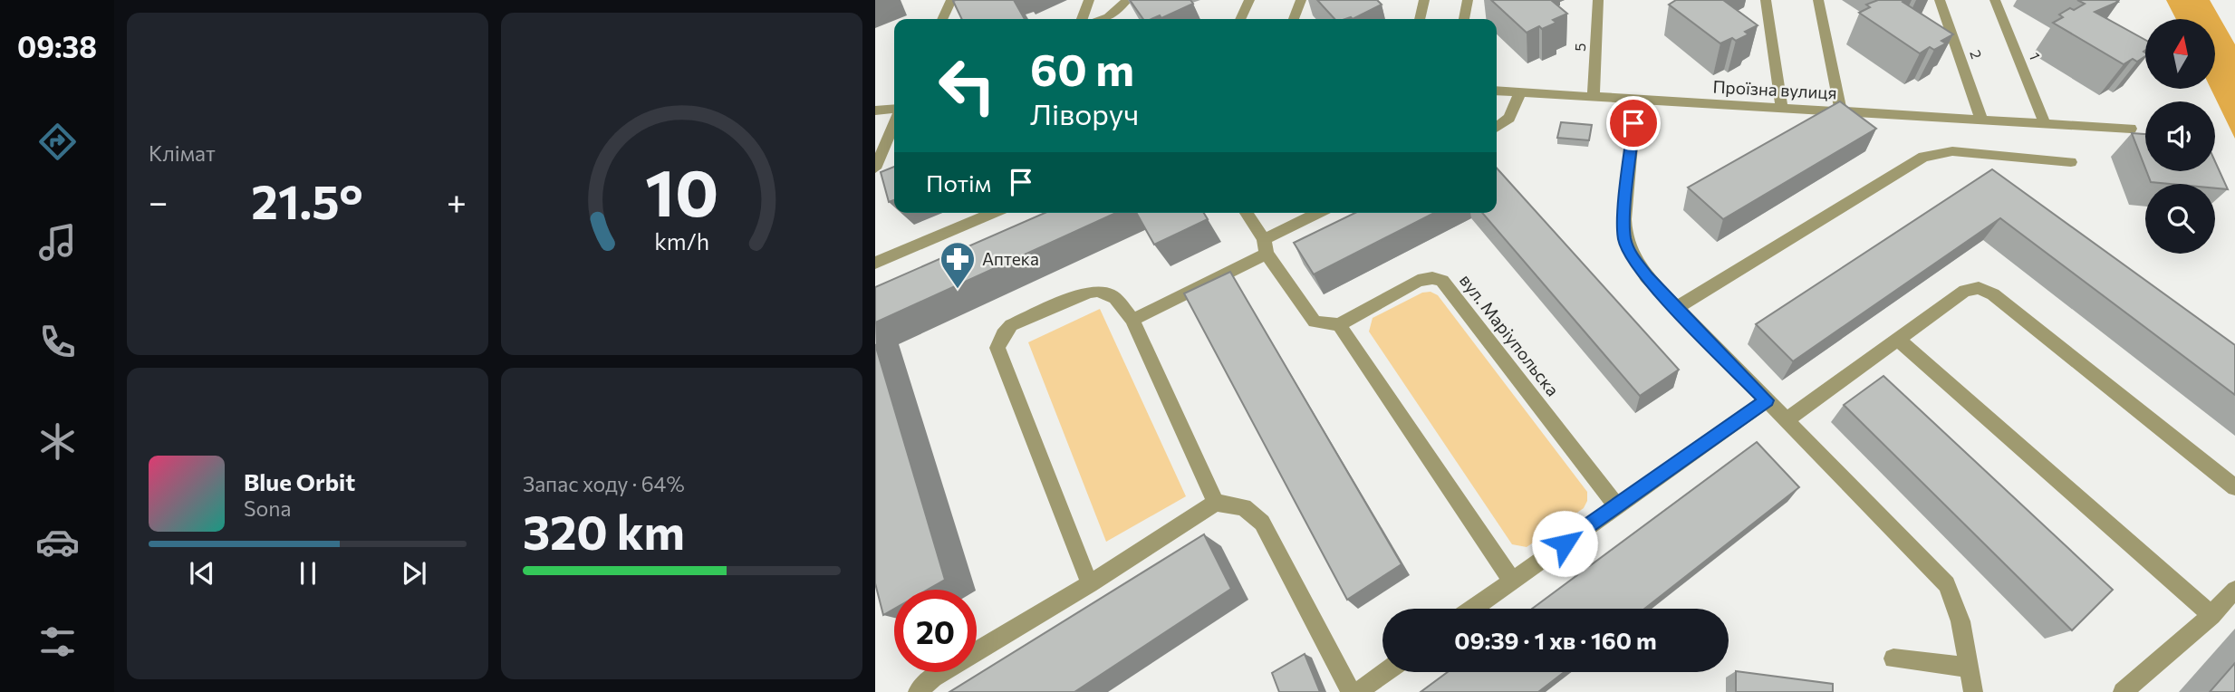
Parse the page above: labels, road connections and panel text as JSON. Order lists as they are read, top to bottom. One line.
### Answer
{"streets":{"street":["5","2","1","Проїзна вулиця","вул. Маріупольска"]},"crossings":[["5","Проїзна вулиця"],["2","Проїзна вулиця"],["1","Проїзна вулиця"]],"places":{"pharmacy":["Аптека"]},"north":"top","page":{"tabs":"09:38","tile":["Клімат",["Запас ходу · 64%","320 km"]],"turn":["60 m","Ліворуч"],"then":"Потім","heat":["−","21.5°","+"],"song":["Blue Orbit","Sona"],"limit":"20","trip":"09:39 · 1 хв · 160 m","gauge":["10","km/h"]}}
